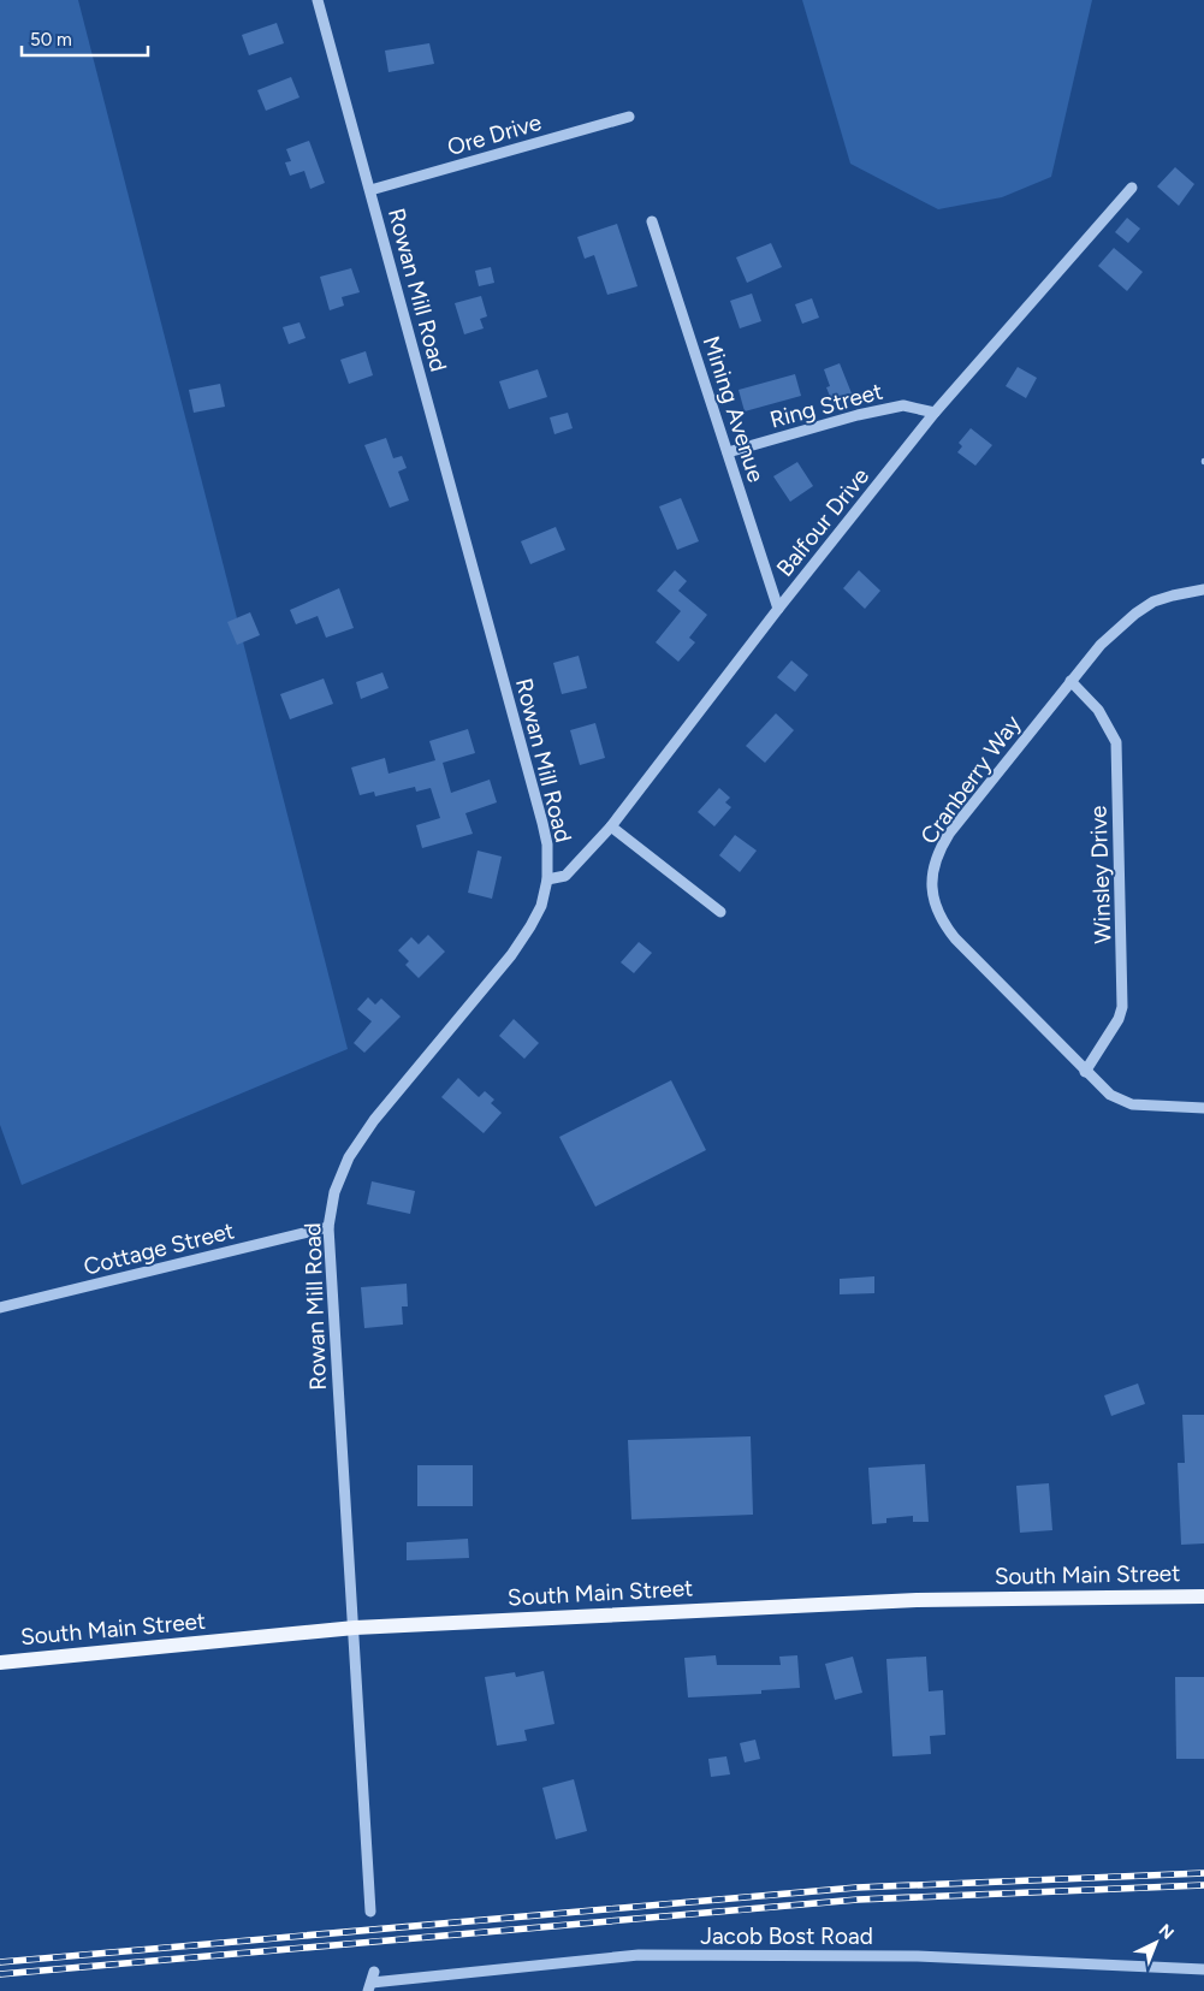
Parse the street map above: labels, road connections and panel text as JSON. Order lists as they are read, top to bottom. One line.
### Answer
{"streets":{"main road":["South Main Street"],"street":["Ore Drive","Rowan Mill Road","Ring Street","Mining Avenue","Balfour Drive","Cranberry Way","Winsley Drive","Cottage Street","Jacob Bost Road"]},"crossings":[["Ore Drive","Rowan Mill Road"],["Rowan Mill Road","Balfour Drive"],["Rowan Mill Road","Cottage Street"],["Rowan Mill Road","South Main Street"],["Ring Street","Mining Avenue"],["Ring Street","Balfour Drive"],["Mining Avenue","Balfour Drive"],["Cranberry Way","Winsley Drive"]],"scale_bar":"50 m","north":"top right"}
